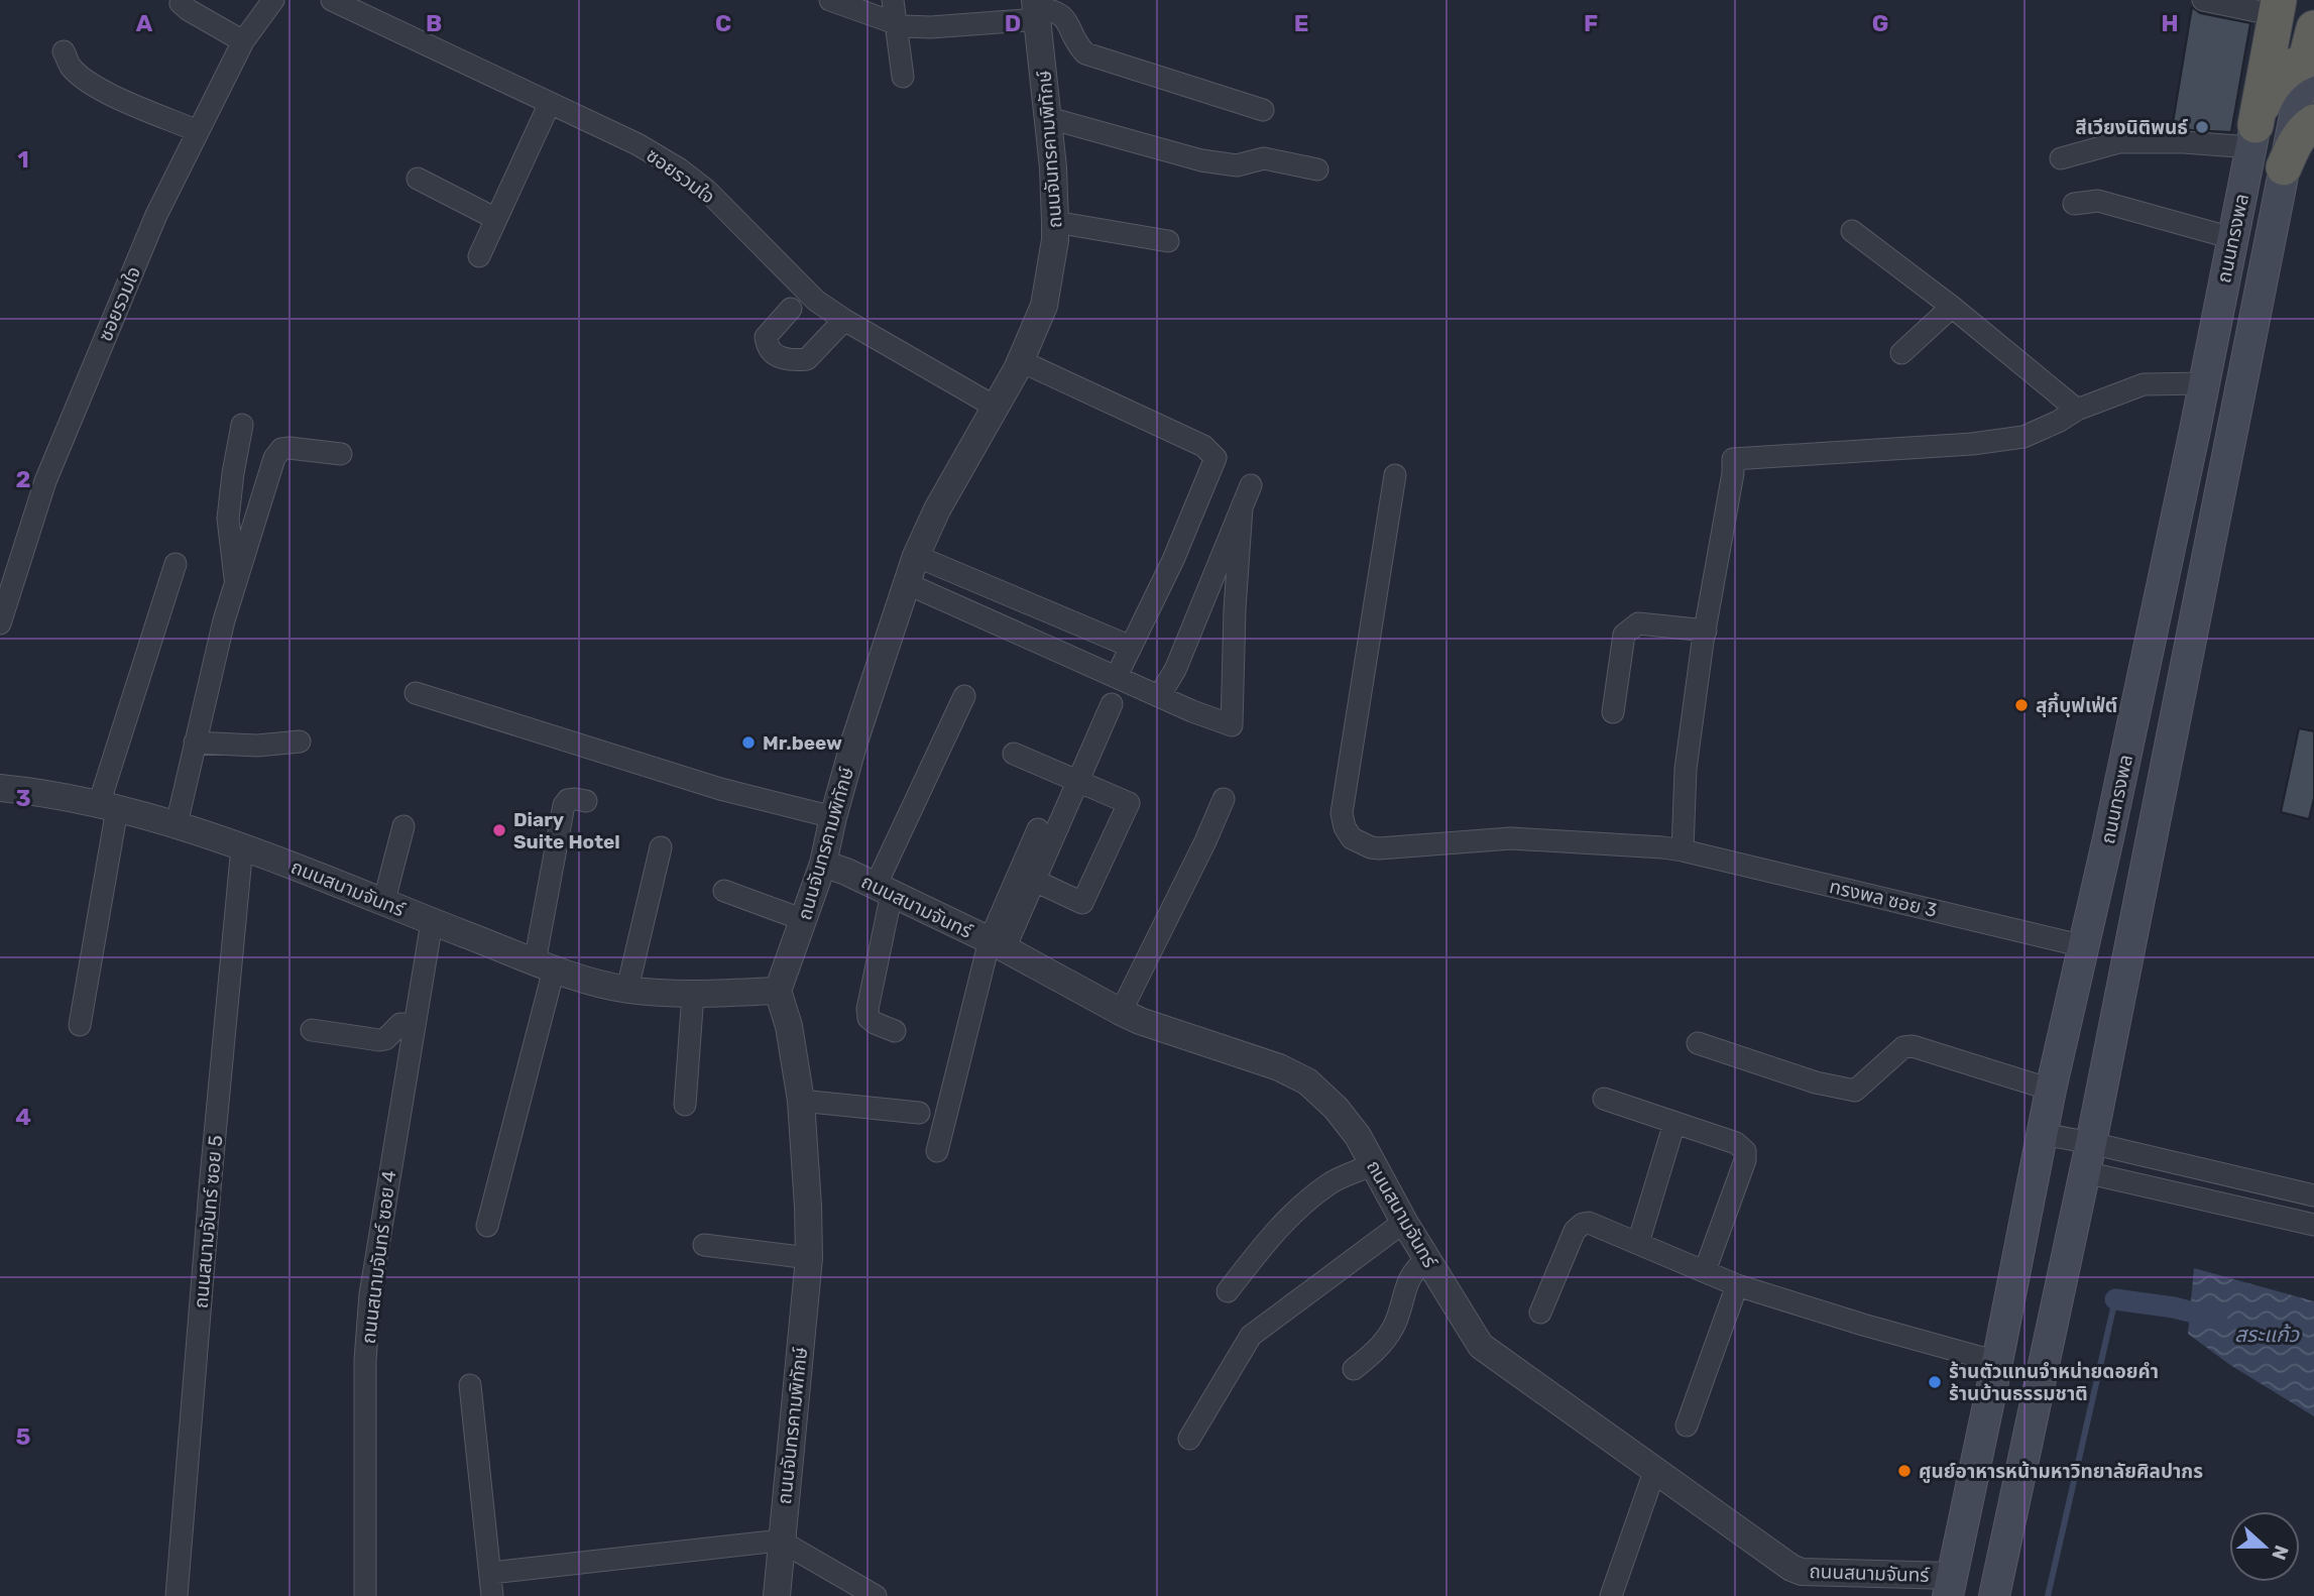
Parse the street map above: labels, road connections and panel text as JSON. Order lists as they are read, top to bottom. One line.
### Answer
{"streets":{"highway":["ถนนทรงพล"],"street":["ถนนจันทรคามพิทักษ์","ซอยรวมใจ","ถนนสนามจันทร์","ทรงพล ซอย 3","ถนนสนามจันทร์ ซอย 5","ถนนสนามจันทร์ ซอย 4"]},"crossings":[["ถนนจันทรคามพิทักษ์","ซอยรวมใจ"],["ถนนจันทรคามพิทักษ์","ถนนสนามจันทร์"],["ถนนทรงพล","ถนนสนามจันทร์"],["ถนนทรงพล","ทรงพล ซอย 3"],["ถนนสนามจันทร์","ถนนสนามจันทร์ ซอย 5"],["ถนนสนามจันทร์","ถนนสนามจันทร์ ซอย 4"]],"water":["สระแก้ว"],"places":["สีเวียงนิติพนธ์","สุกี้บุฟเฟ่ต์","Mr.beew","Diary Suite Hotel","ร้านตัวแทนจำหน่ายดอยคำ ร้านบ้านธรรมชาติ","ศูนย์อาหารหน้ามหาวิทยาลัยศิลปากร"],"north":"right","grid":{"columns":["A","B","C","D","E","F","G","H"],"rows":["1","2","3","4","5"]}}
